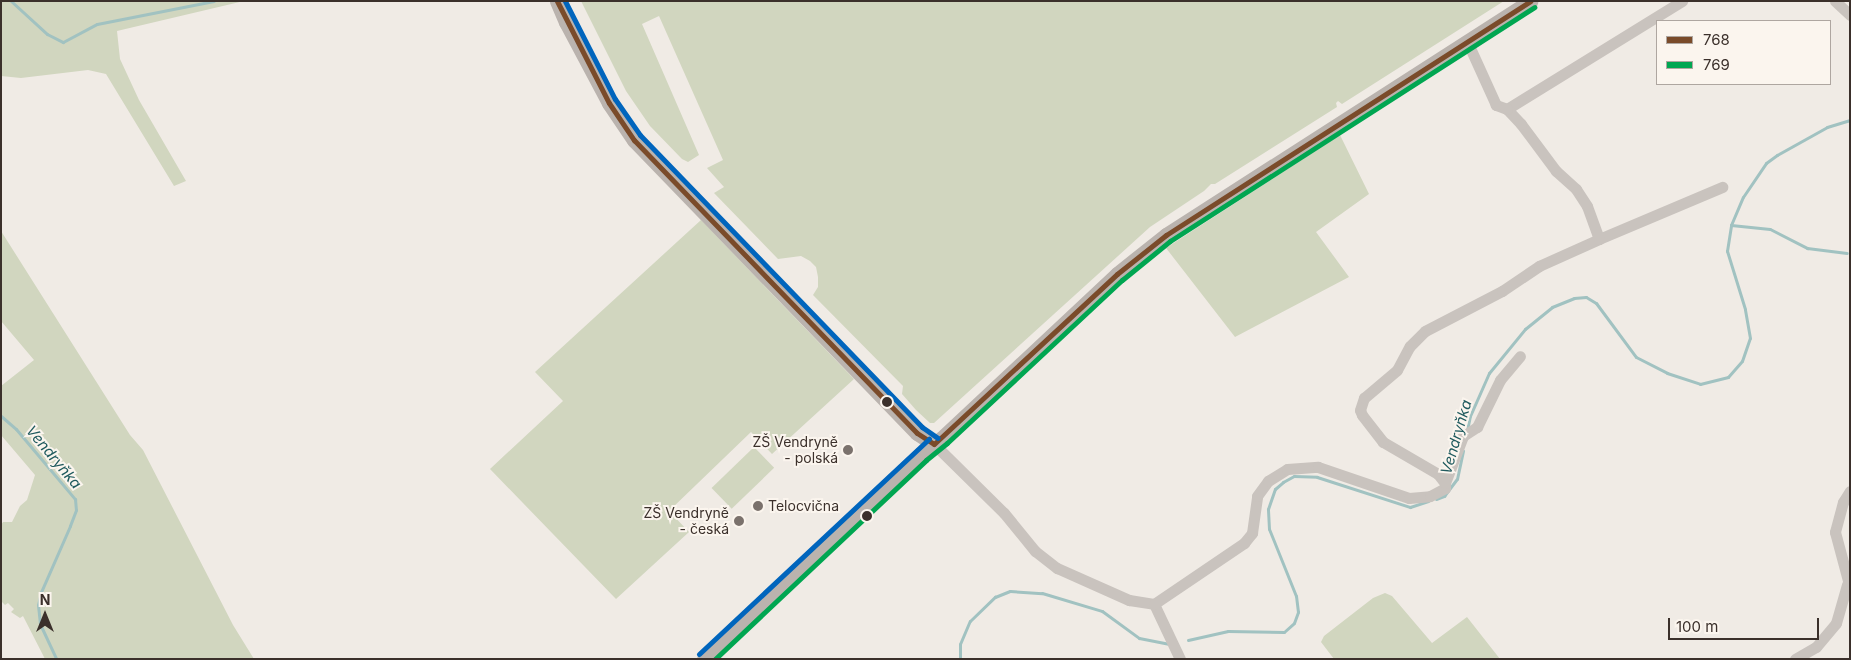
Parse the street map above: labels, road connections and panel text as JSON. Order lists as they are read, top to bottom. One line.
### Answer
{"water":["Vendryňka"],"places":["ZŠ Vendryně - polská","Telocvična","ZŠ Vendryně - česká"],"lines":["transit line 768","transit line 769"],"legend":["768","769"],"scale_bar":"100 m","north":"top"}
